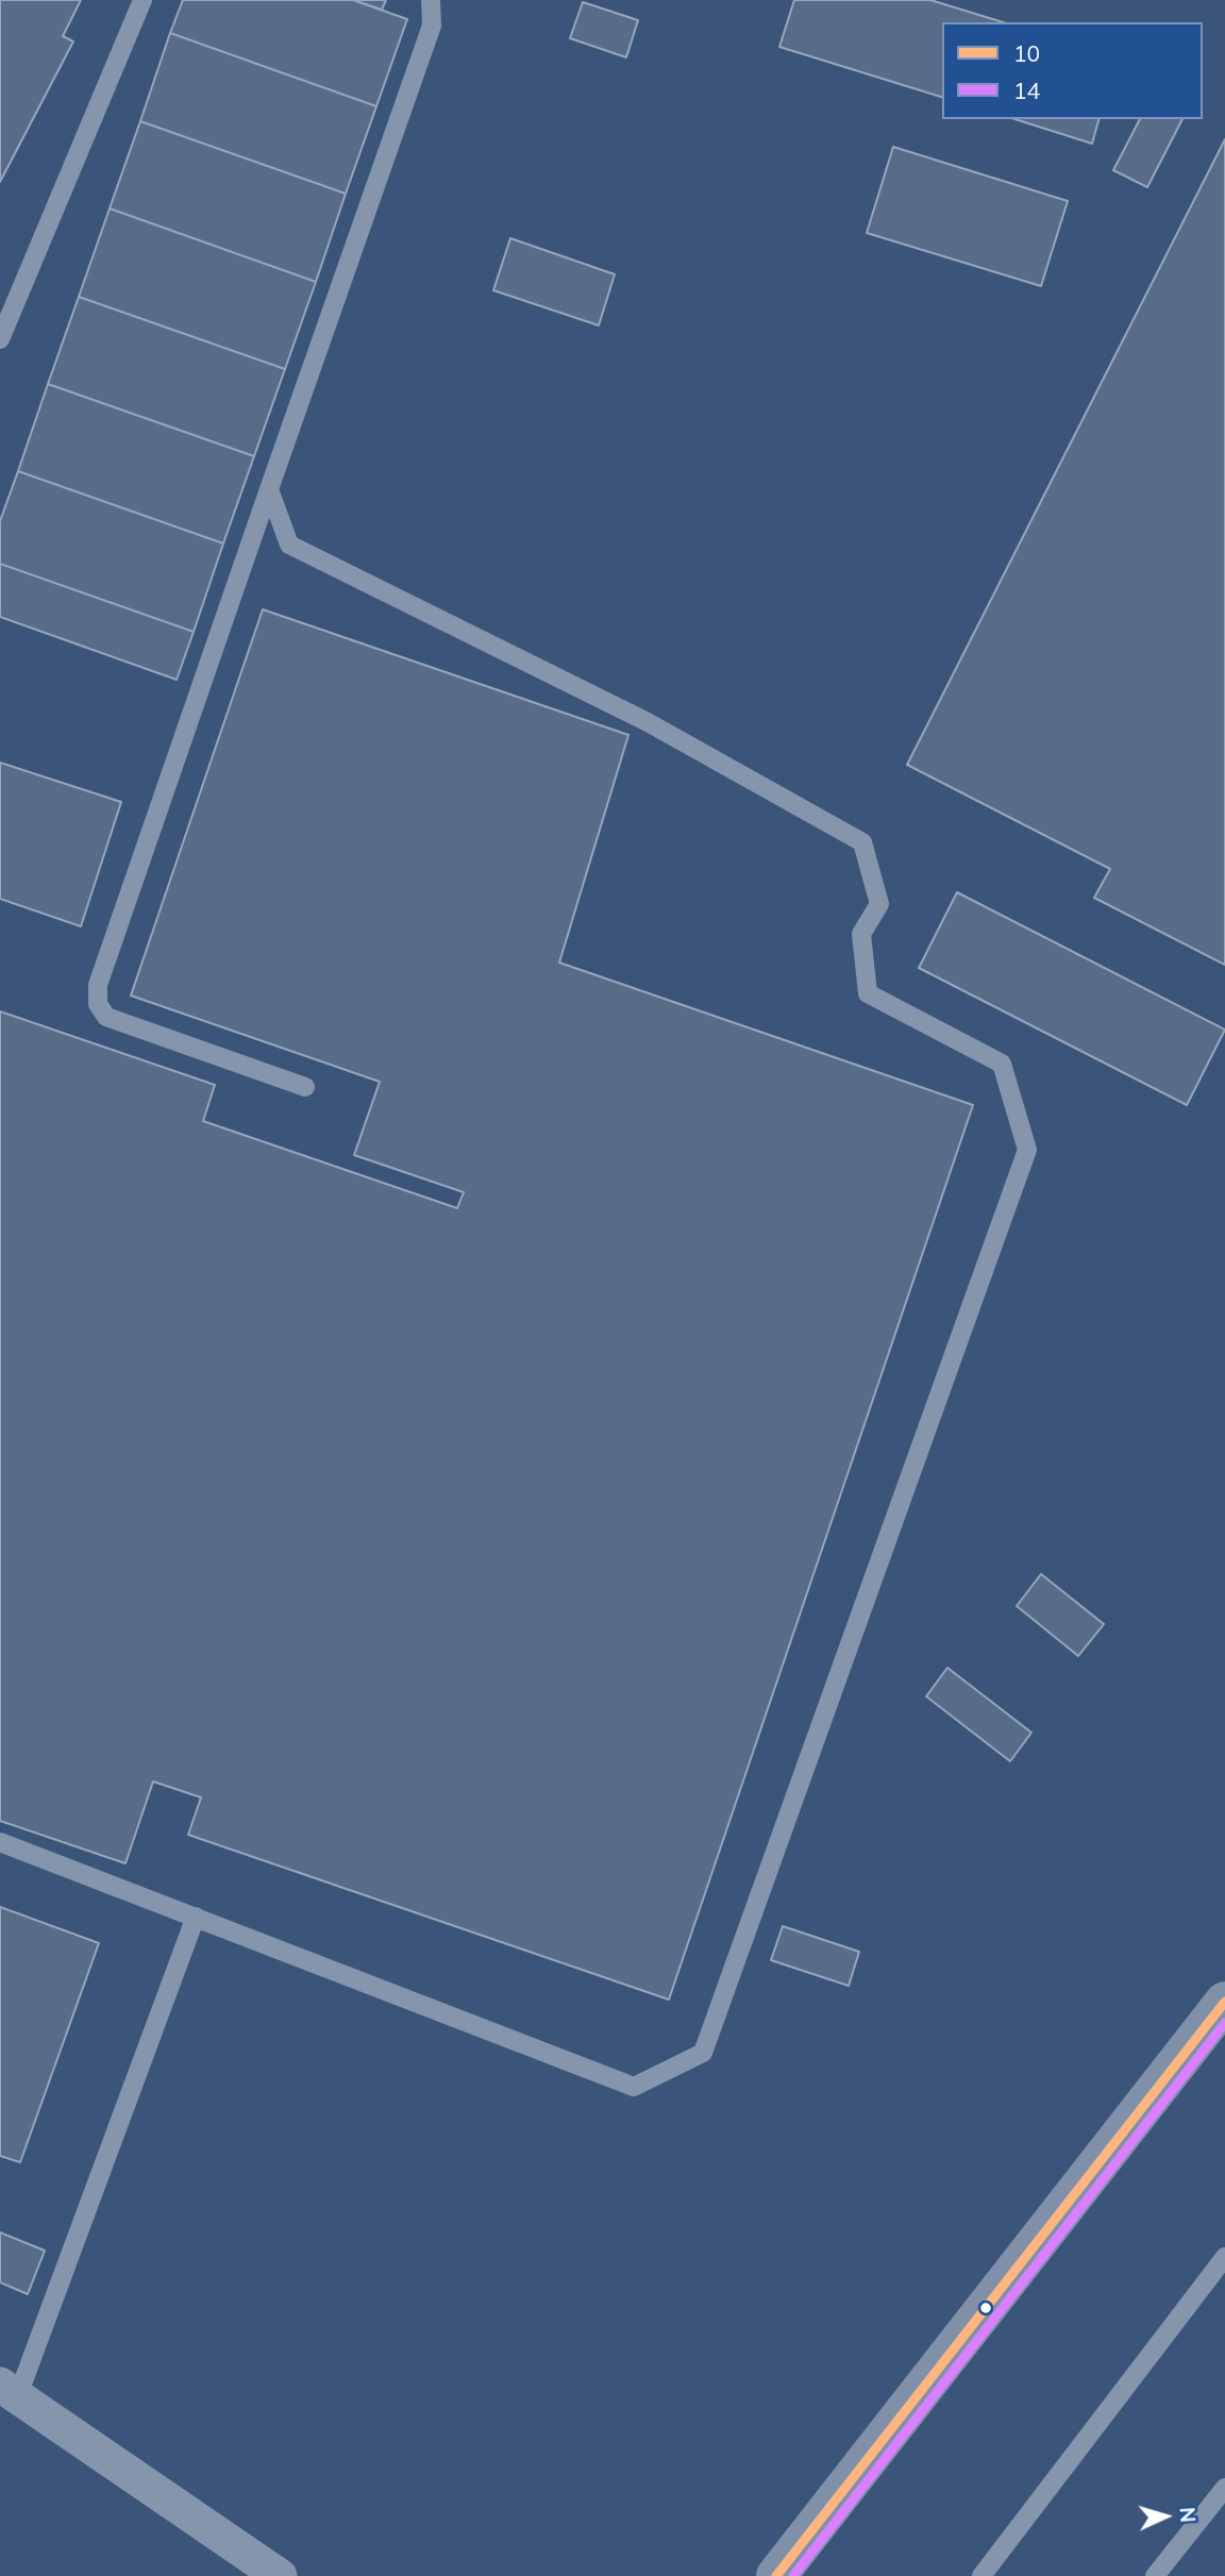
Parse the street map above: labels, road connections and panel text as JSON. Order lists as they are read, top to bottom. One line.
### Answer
{"lines":["transit line 10","transit line 14"],"legend":["10","14"],"north":"right"}
